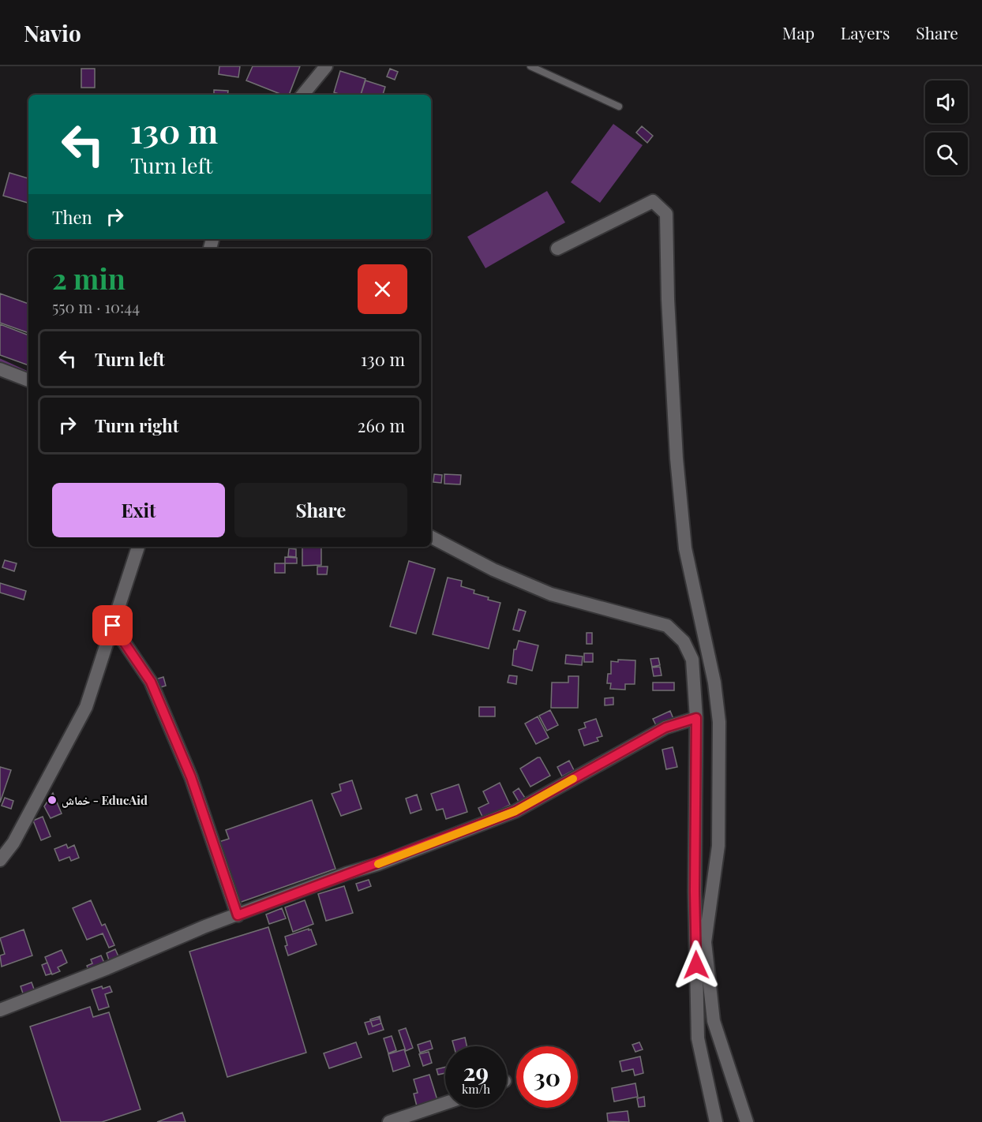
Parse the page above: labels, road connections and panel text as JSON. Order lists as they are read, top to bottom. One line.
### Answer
{"places":["خماش - EducAid"],"page":{"header":"Navio","nav":["Map","Layers","Share"],"turn":["130 m","Turn left"],"then":"Then","heading":["2 min","550 m · 10:44"],"list":[{"name":"Turn left","value":"130 m"},{"name":"Turn right","value":"260 m"}],"buttons":["Exit","Share"],"speed":"29 km/h","limit":"30"}}
